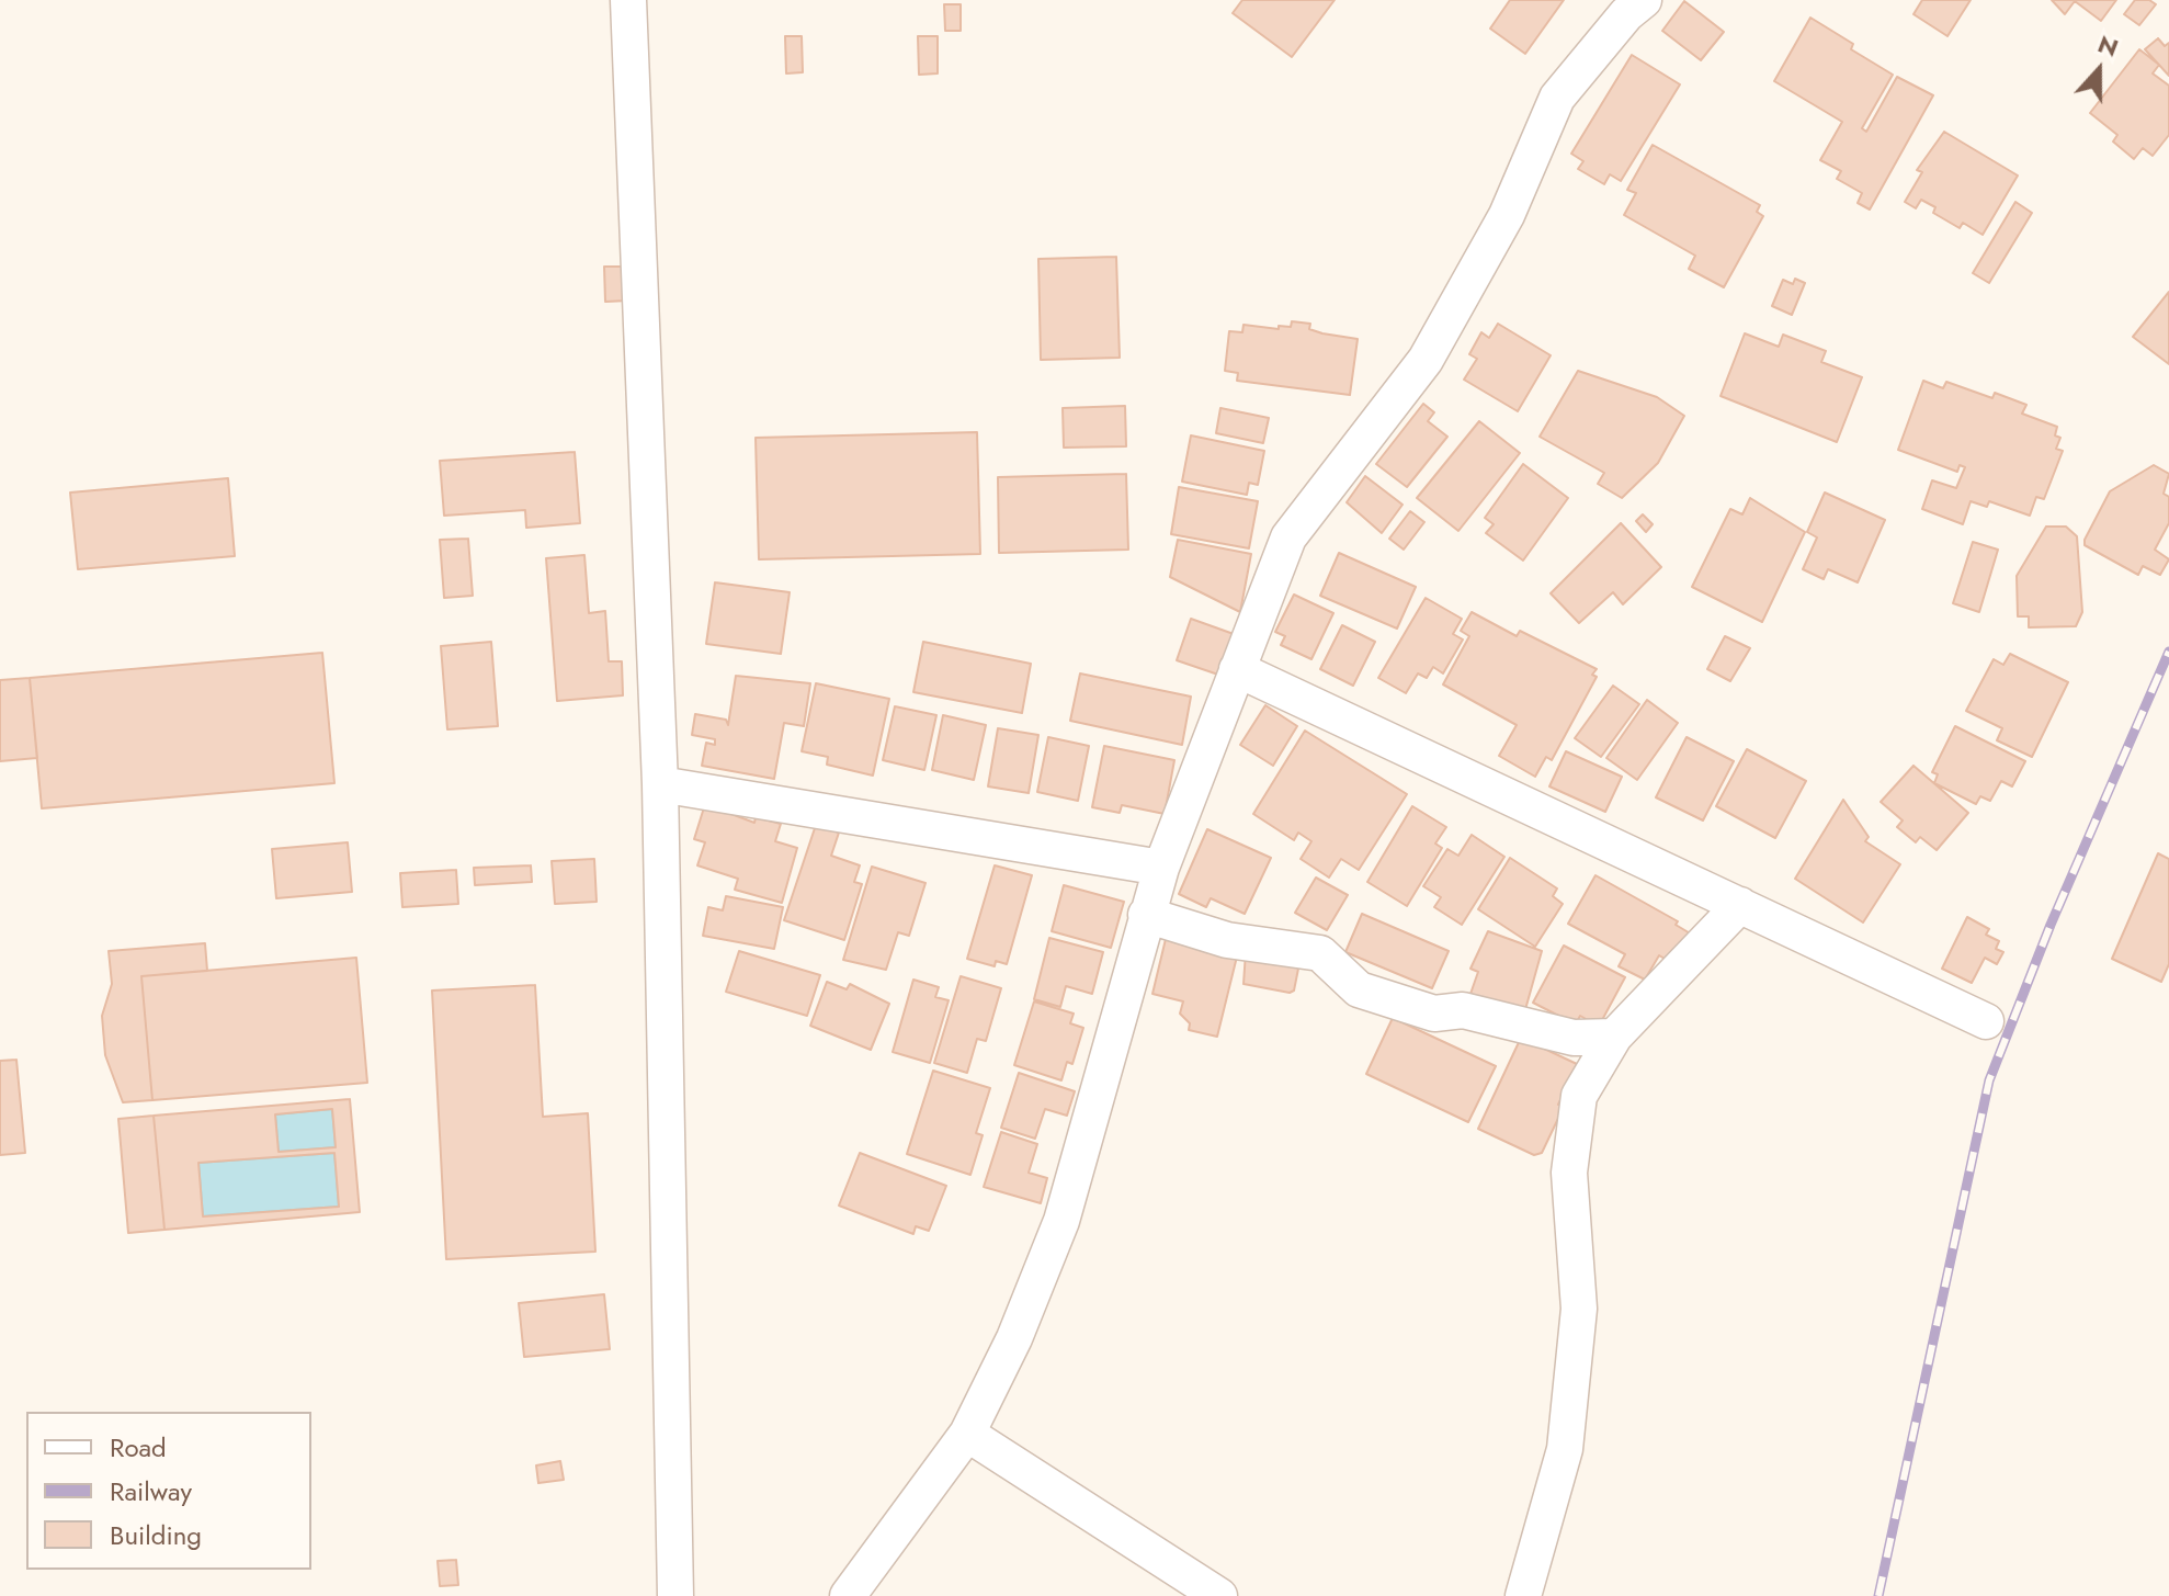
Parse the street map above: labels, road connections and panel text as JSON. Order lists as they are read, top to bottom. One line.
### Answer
{"legend":["Road","Railway","Building"],"north":"top"}
